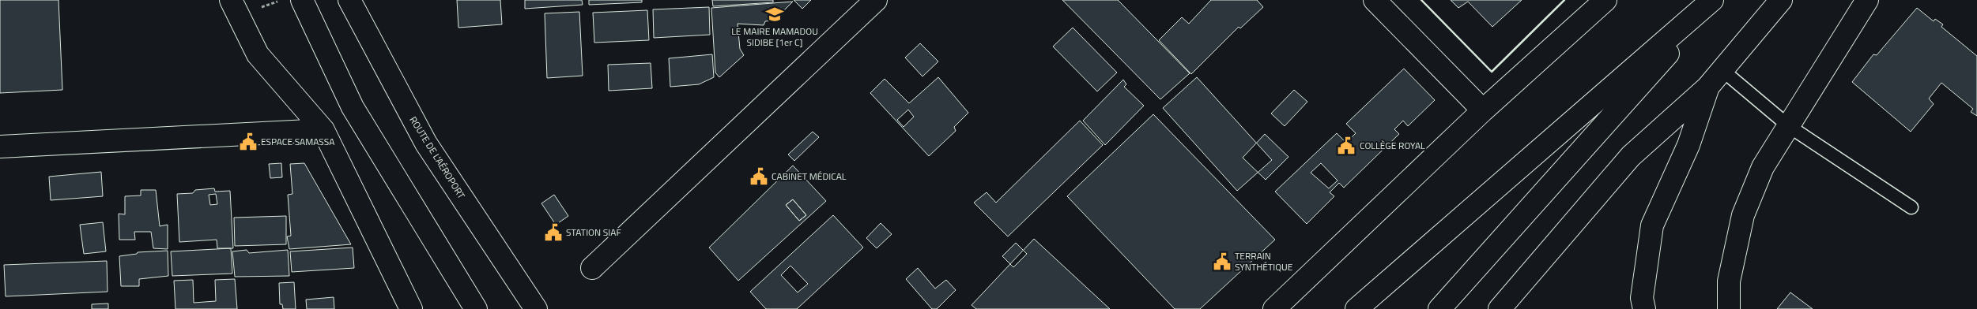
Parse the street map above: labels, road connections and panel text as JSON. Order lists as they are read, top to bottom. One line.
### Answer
{"streets":{"main road":["ROUTE DE L'AÉROPORT"]},"places":{"school or university":["LE MAIRE MAMADOU SIDIBE [1er C]"],"public building":["ESPACE SAMASSA","COLLÈGE ROYAL","CABINET MÉDICAL","STATION SIAF","TERRAIN SYNTHÉTIQUE"]}}
